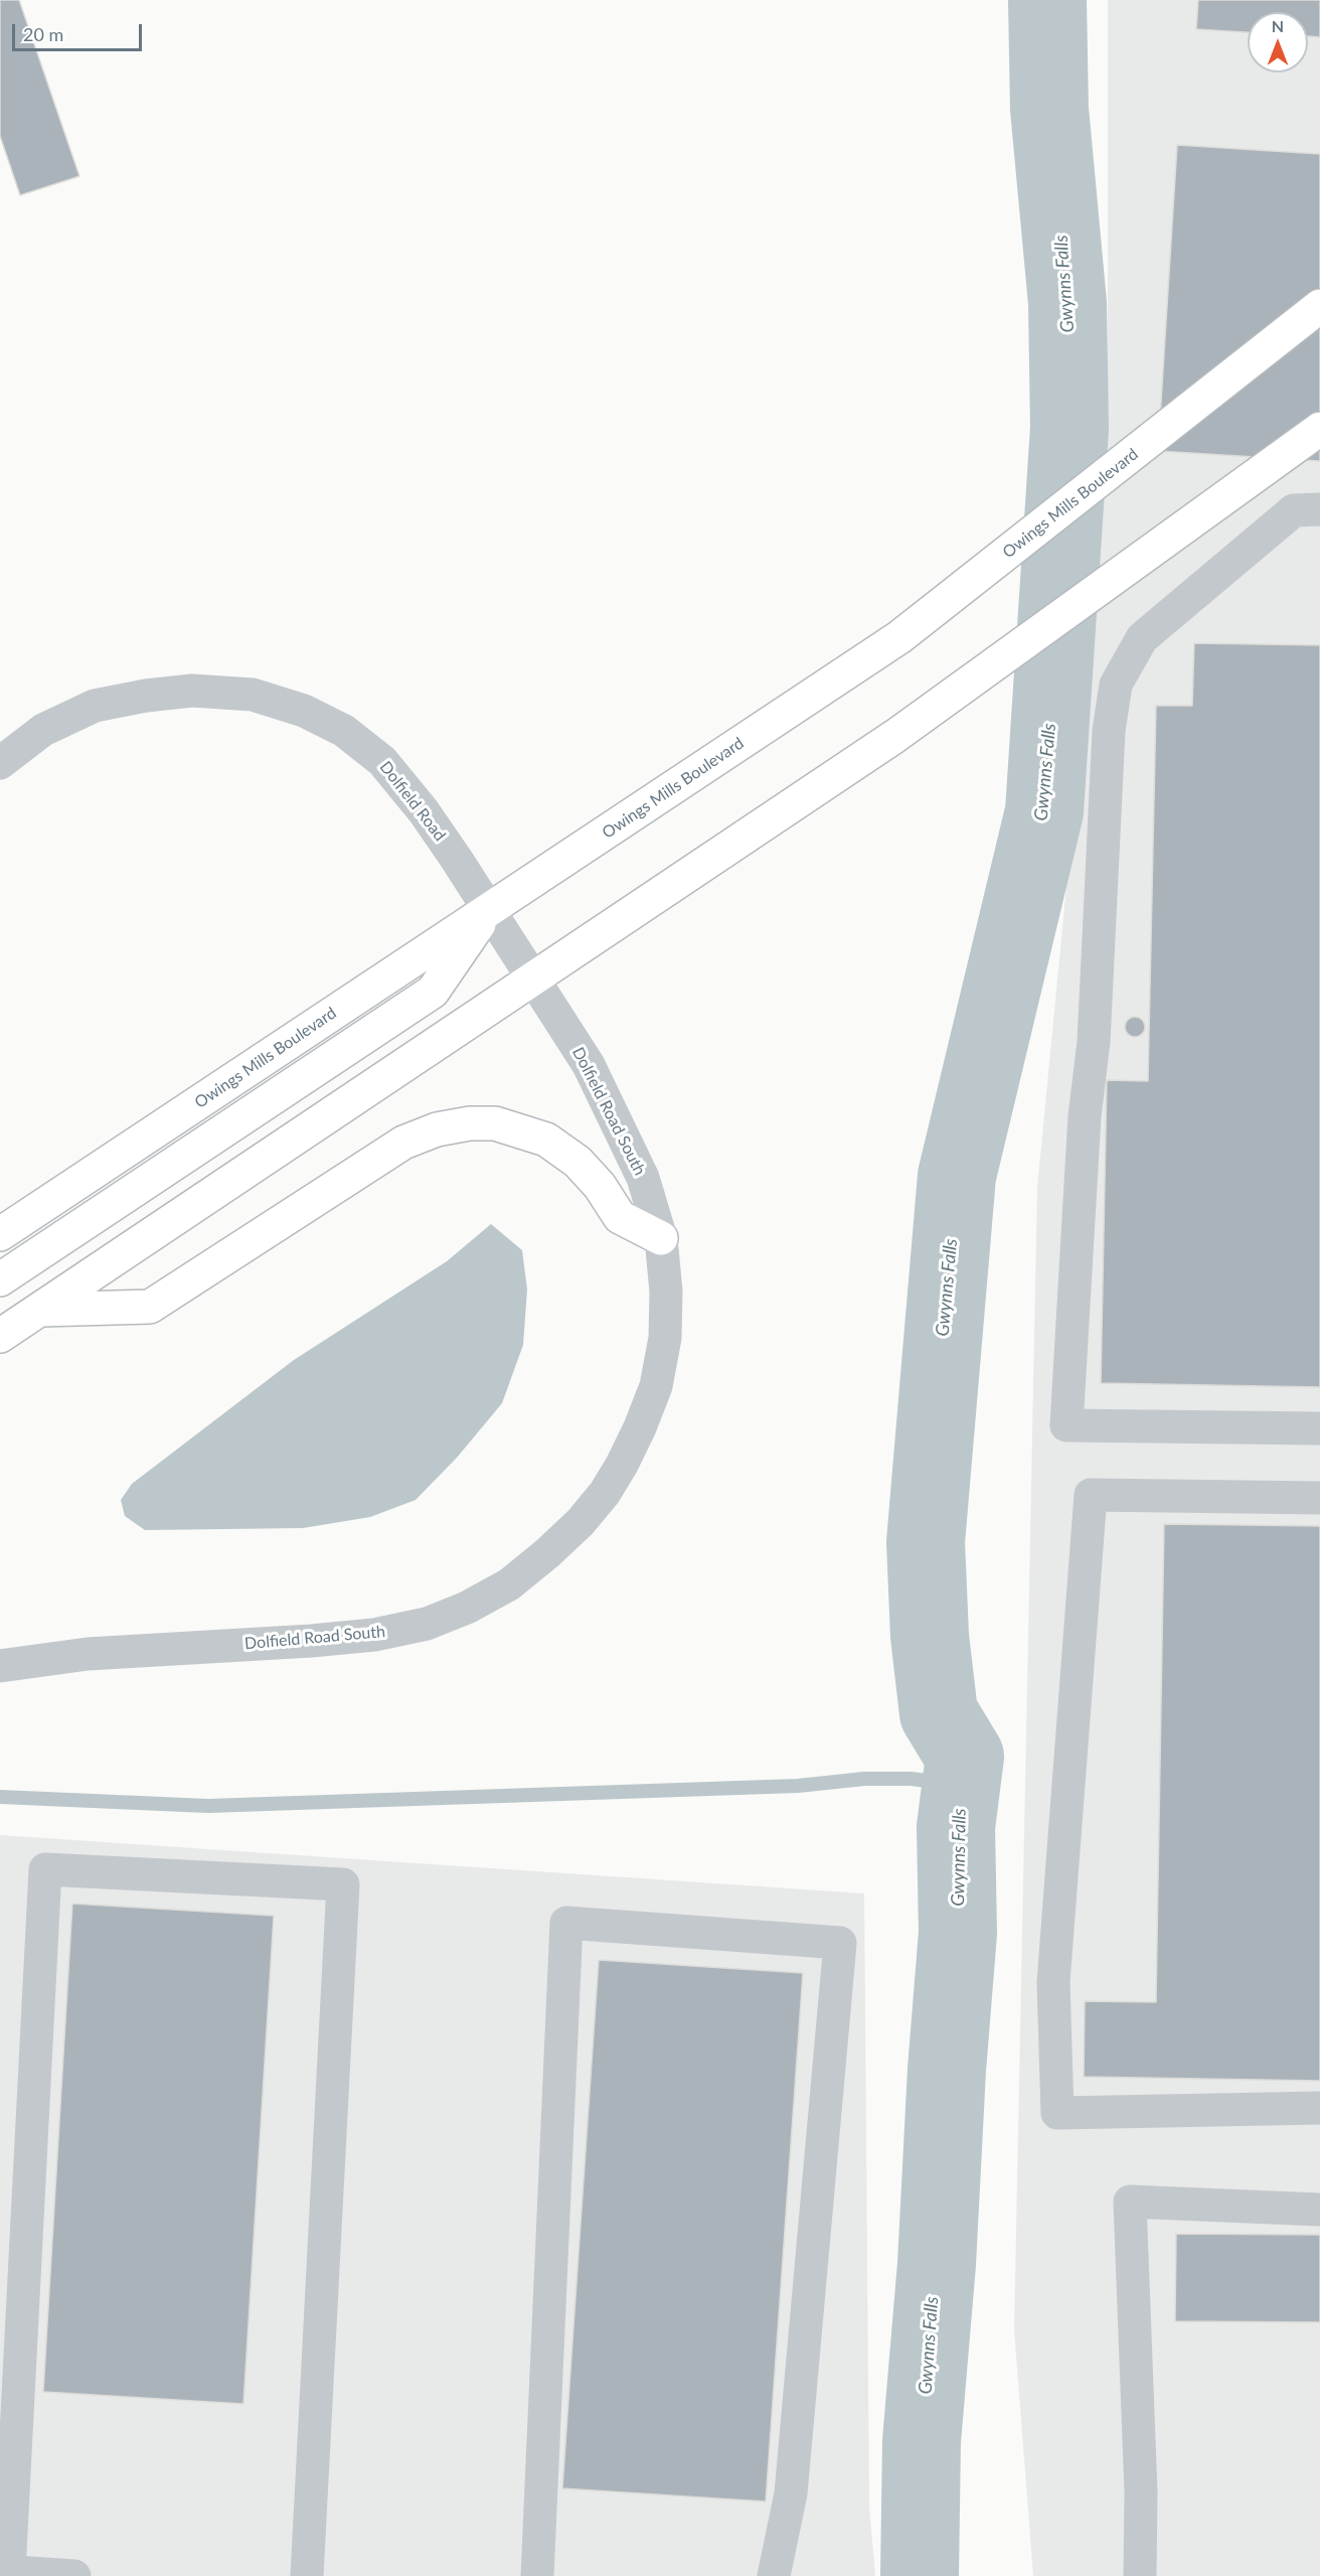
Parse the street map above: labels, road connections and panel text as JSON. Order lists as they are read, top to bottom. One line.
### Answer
{"streets":{"main road":["Owings Mills Boulevard"],"street":["Dolfield Road","Dolfield Road South"]},"crossings":[["Owings Mills Boulevard","Dolfield Road"],["Dolfield Road","Dolfield Road South"]],"water":["Gwynns Falls"],"scale_bar":"20 m","north":"top"}
